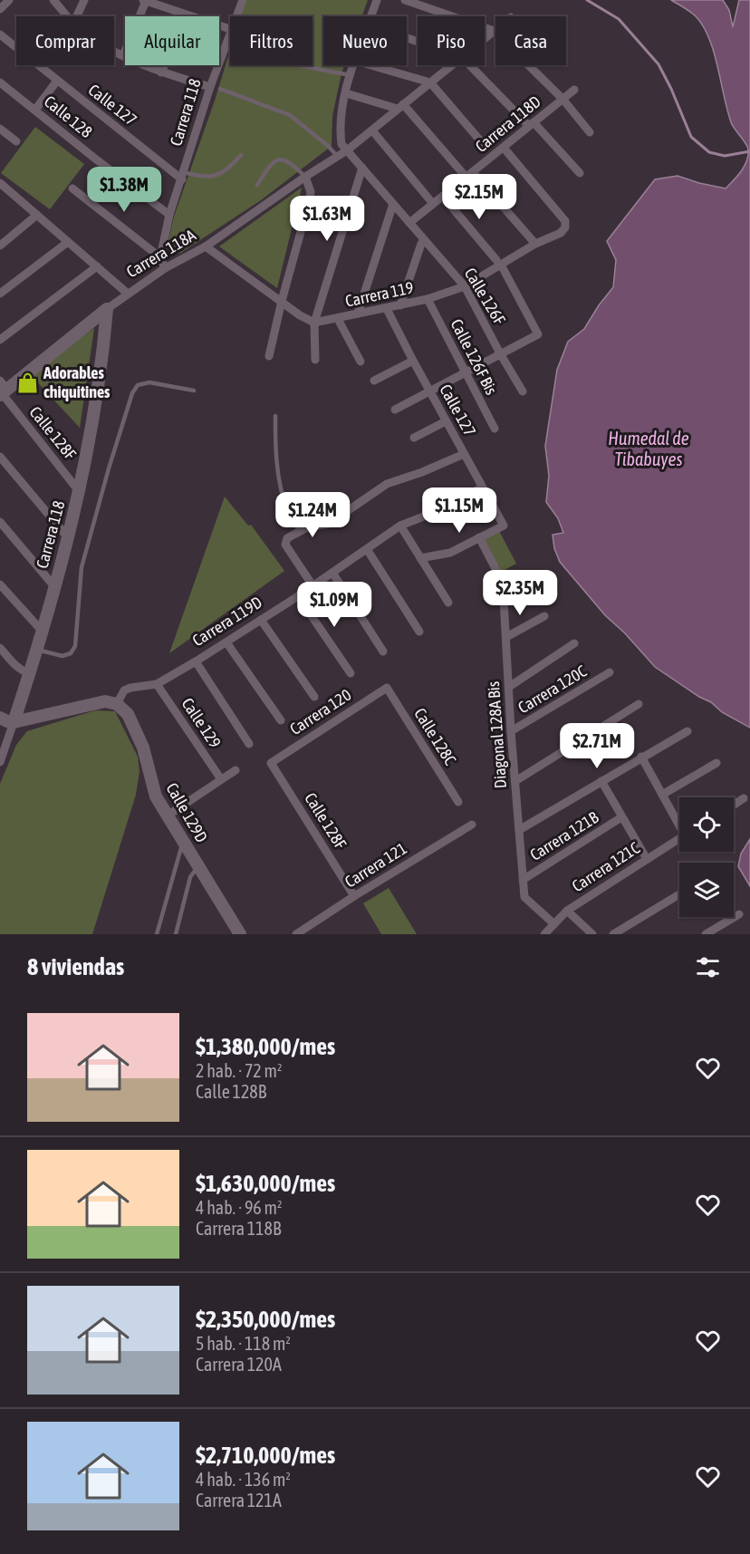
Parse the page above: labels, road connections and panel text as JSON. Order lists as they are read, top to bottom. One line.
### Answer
{"streets":{"street":["Calle 127","Carrera 118","Calle 128","Carrera 118D","Carrera 118A","Carrera 119","Calle 126F","Calle 126F Bis","Calle 128F","Carrera 119D","Carrera 120C","Carrera 120","Calle 129","Diagonal 128A Bis","Calle 128C","Calle 129D","Carrera 121B","Carrera 121","Carrera 121C"]},"crossings":[["Calle 127","Carrera 118"],["Calle 127","Carrera 119"],["Calle 127","Carrera 119D"],["Calle 127","Diagonal 128A Bis"],["Carrera 118","Calle 128"],["Carrera 118","Carrera 118A"],["Carrera 118","Calle 128F"],["Carrera 118D","Carrera 119"],["Carrera 118D","Calle 126F"],["Carrera 118A","Calle 126F"],["Carrera 118A","Calle 128F"],["Carrera 119","Calle 126F"],["Carrera 119","Calle 126F Bis"],["Calle 128F","Carrera 120"],["Calle 128F","Carrera 121"],["Carrera 119D","Calle 129"],["Carrera 119D","Calle 129D"],["Carrera 120C","Diagonal 128A Bis"],["Carrera 120","Calle 128C"],["Diagonal 128A Bis","Carrera 121B"],["Diagonal 128A Bis","Carrera 121C"]],"water":["Humedal de Tibabuyes"],"places":{"shop":["Adorables chiquitines"]},"page":{"chip":["Comprar","Alquilar","Filtros","Nuevo","Piso","Casa"],"price":["$1.38M","$2.15M","$1.63M","$1.15M","$1.24M","$2.35M","$1.09M","$2.71M"],"heading":"8 viviendas","list":[{"name":"$1,380,000/mes","note":"2 hab. · 72 m² · Calle 128B"},{"name":"$1,630,000/mes","note":"4 hab. · 96 m² · Carrera 118B"},{"name":"$2,350,000/mes","note":"5 hab. · 118 m² · Carrera 120A"},{"name":"$2,710,000/mes","note":"4 hab. · 136 m² · Carrera 121A"}]}}
